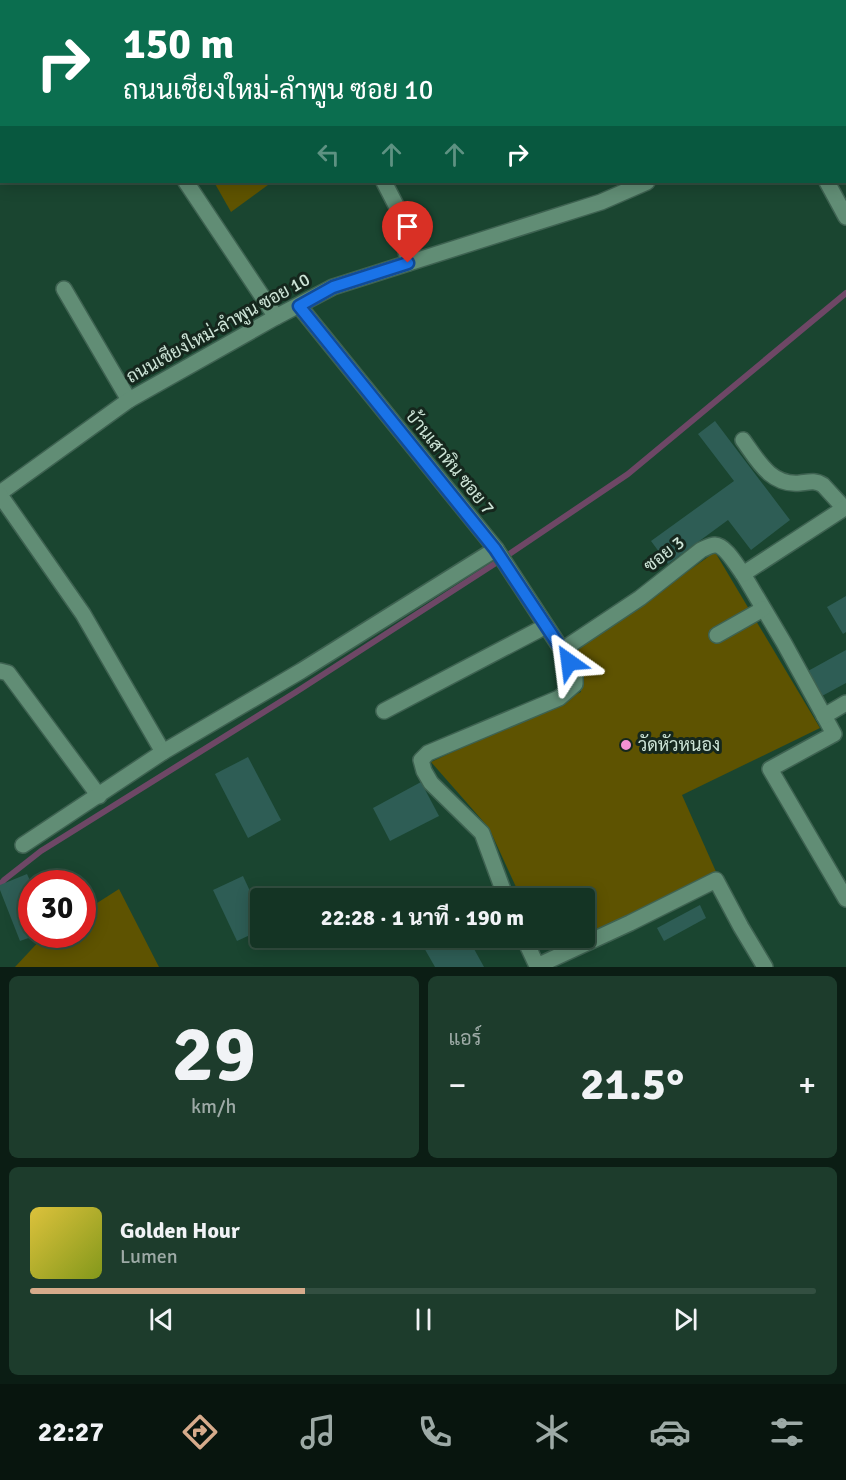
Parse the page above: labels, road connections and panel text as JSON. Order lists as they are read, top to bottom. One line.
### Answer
{"streets":{"street":["ถนนเชียงใหม่-ลำพูน ซอย 10","บ้านเสาหิน ซอย 7","ซอย 3"]},"crossings":[["ถนนเชียงใหม่-ลำพูน ซอย 10","บ้านเสาหิน ซอย 7"],["บ้านเสาหิน ซอย 7","ซอย 3"]],"places":["วัดหัวหนอง"],"page":{"turn":["150 m","ถนนเชียงใหม่-ลำพูน ซอย 10"],"limit":"30","trip":"22:28 · 1 นาที · 190 m","tile":[["29","km/h"],"แอร์"],"heat":["−","21.5°","+"],"song":["Golden Hour","Lumen"],"tabs":"22:27"}}
